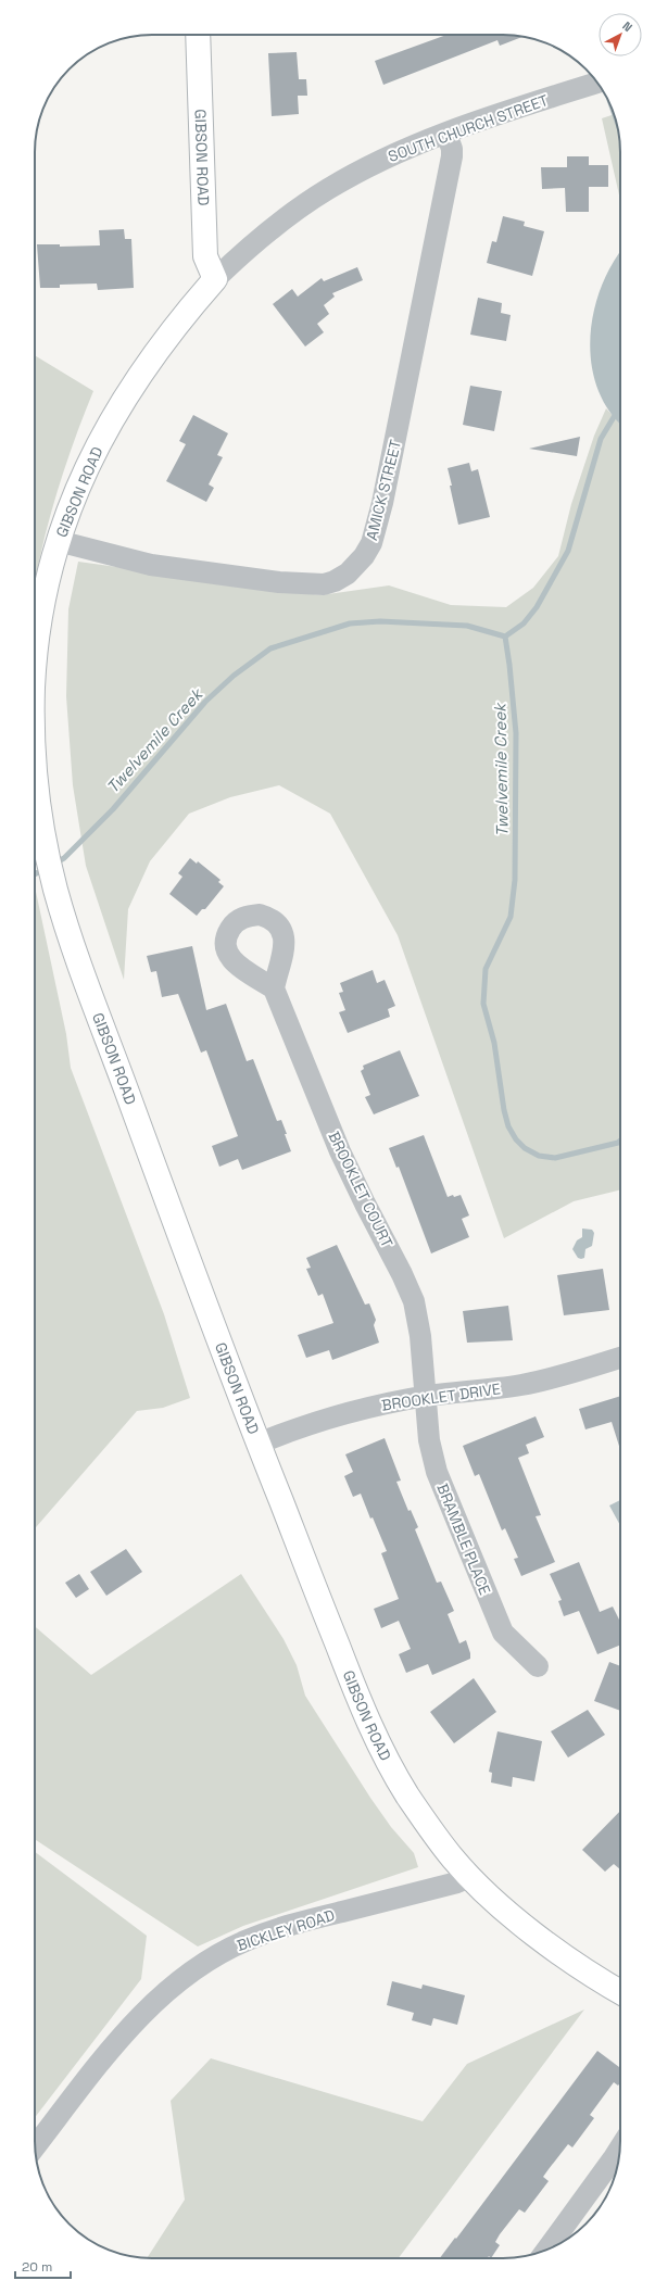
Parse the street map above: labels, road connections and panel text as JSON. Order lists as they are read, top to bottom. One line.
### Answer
{"streets":{"street":["SOUTH CHURCH STREET","GIBSON ROAD","AMICK STREET","BROOKLET COURT","BROOKLET DRIVE","BRAMBLE PLACE","BICKLEY ROAD"]},"crossings":[["SOUTH CHURCH STREET","GIBSON ROAD"],["SOUTH CHURCH STREET","AMICK STREET"],["GIBSON ROAD","AMICK STREET"],["GIBSON ROAD","BROOKLET DRIVE"],["GIBSON ROAD","BICKLEY ROAD"],["BROOKLET COURT","BROOKLET DRIVE"],["BROOKLET COURT","BRAMBLE PLACE"],["BROOKLET DRIVE","BRAMBLE PLACE"]],"water":["Twelvemile Creek"],"scale_bar":"20 m","north":"top right"}
